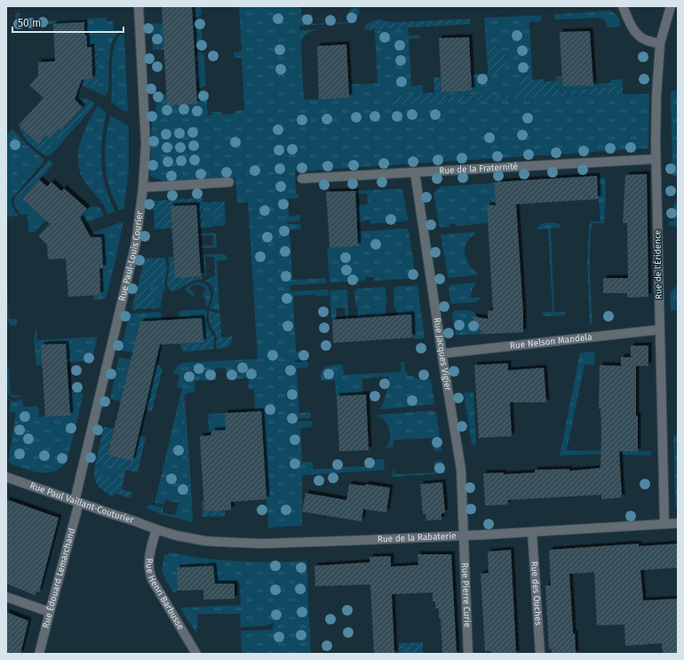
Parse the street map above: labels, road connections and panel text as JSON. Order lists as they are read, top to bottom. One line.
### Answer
{"streets":{"street":["Rue de la Fraternité","Rue Paul-Louis Courier","Rue de l'Éridence","Rue Nelson Mandela","Rue Jacques Vigier","Rue Paul Vaillant-Couturier","Rue de la Rabaterie","Rue Édouard Lemarchand","Rue Henri Barbusse","Rue des Ouches","Rue Pierre Curie"]},"crossings":[["Rue de la Fraternité","Rue de l'Éridence"],["Rue de la Fraternité","Rue Jacques Vigier"],["Rue Paul-Louis Courier","Rue Paul Vaillant-Couturier"],["Rue Paul-Louis Courier","Rue Édouard Lemarchand"],["Rue de l'Éridence","Rue Nelson Mandela"],["Rue de l'Éridence","Rue de la Rabaterie"],["Rue Nelson Mandela","Rue Jacques Vigier"],["Rue Jacques Vigier","Rue de la Rabaterie"],["Rue Jacques Vigier","Rue Pierre Curie"],["Rue Paul Vaillant-Couturier","Rue de la Rabaterie"],["Rue Paul Vaillant-Couturier","Rue Édouard Lemarchand"],["Rue Paul Vaillant-Couturier","Rue Henri Barbusse"],["Rue de la Rabaterie","Rue Henri Barbusse"],["Rue de la Rabaterie","Rue des Ouches"],["Rue de la Rabaterie","Rue Pierre Curie"]],"scale_bar":"50 m"}
